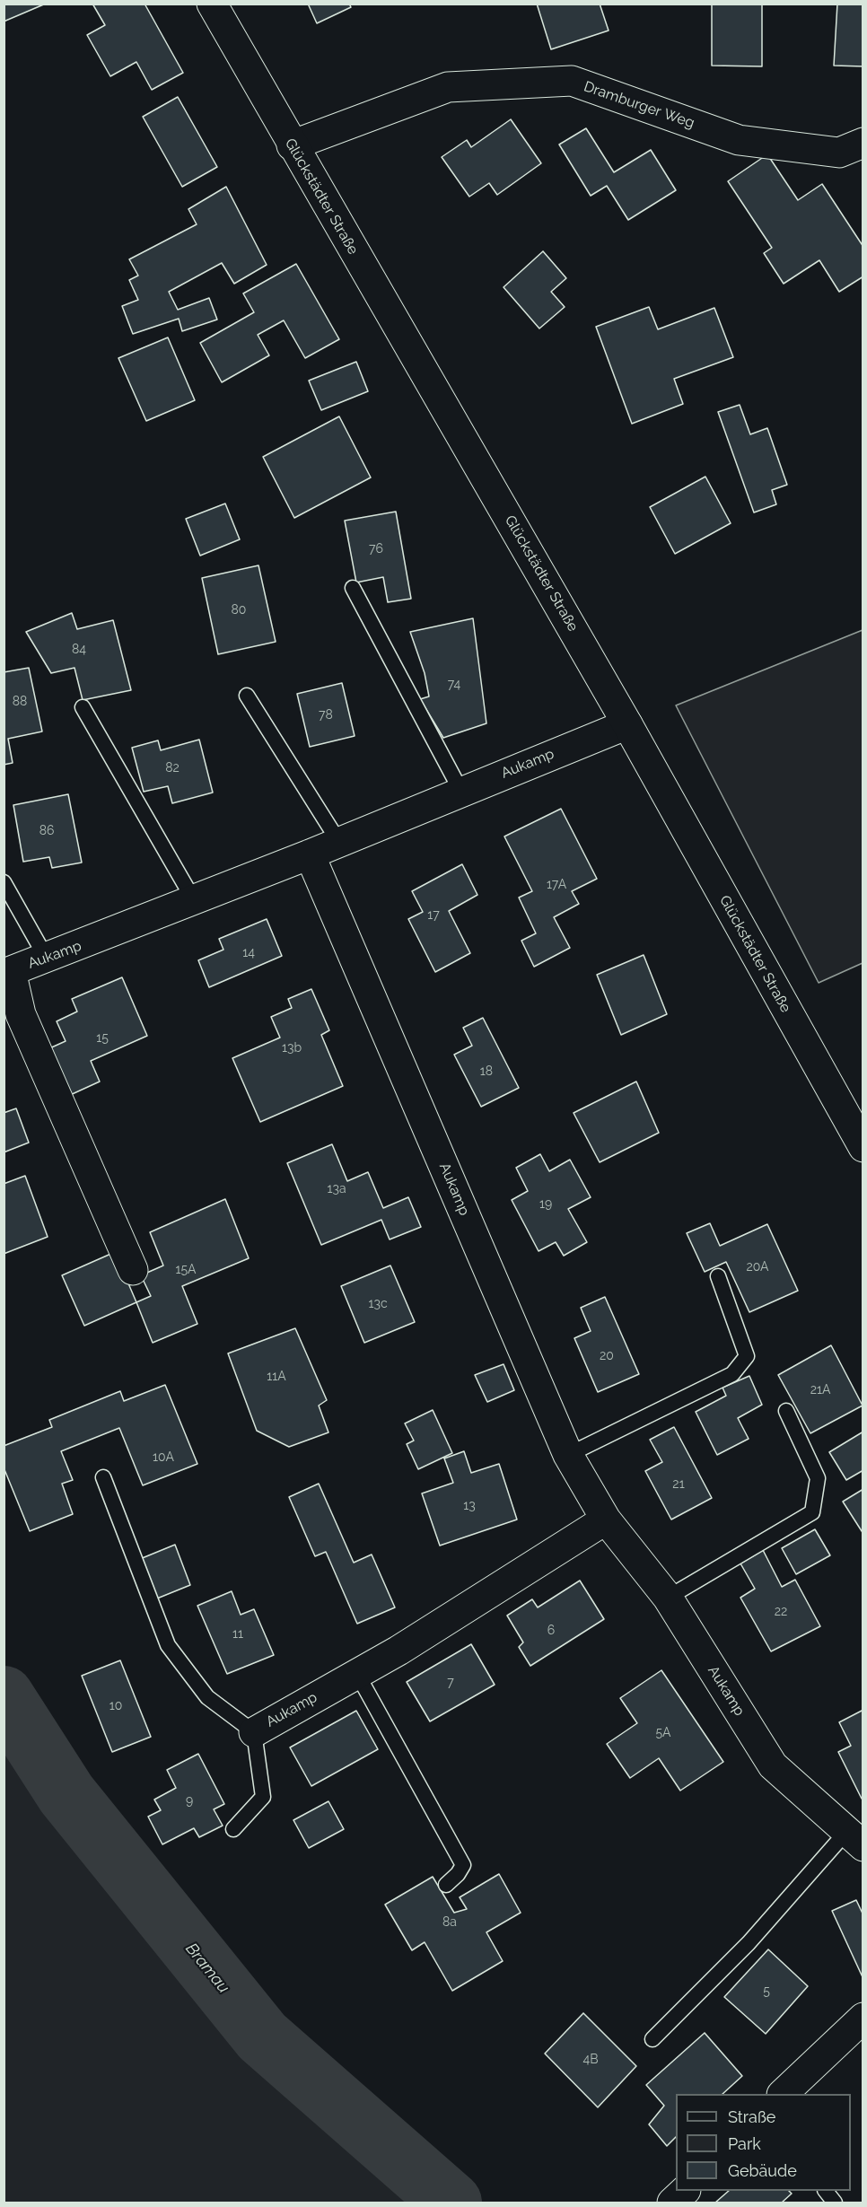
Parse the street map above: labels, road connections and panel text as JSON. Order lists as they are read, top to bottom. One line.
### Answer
{"streets":{"street":["Dramburger Weg","Glückstädter Straße","Aukamp"]},"crossings":[["Dramburger Weg","Glückstädter Straße"],["Glückstädter Straße","Aukamp"]],"water":["Bramau"],"house_numbers":["76","80","84","74","88","78","82","86","17A","17","14","15","13b","18","13a","19","20A","15A","13c","20","11A","21A","10A","21","13","22","6","11","7","10","5A","9","8a","5","4B"],"legend":["Straße","Park","Gebäude"]}
